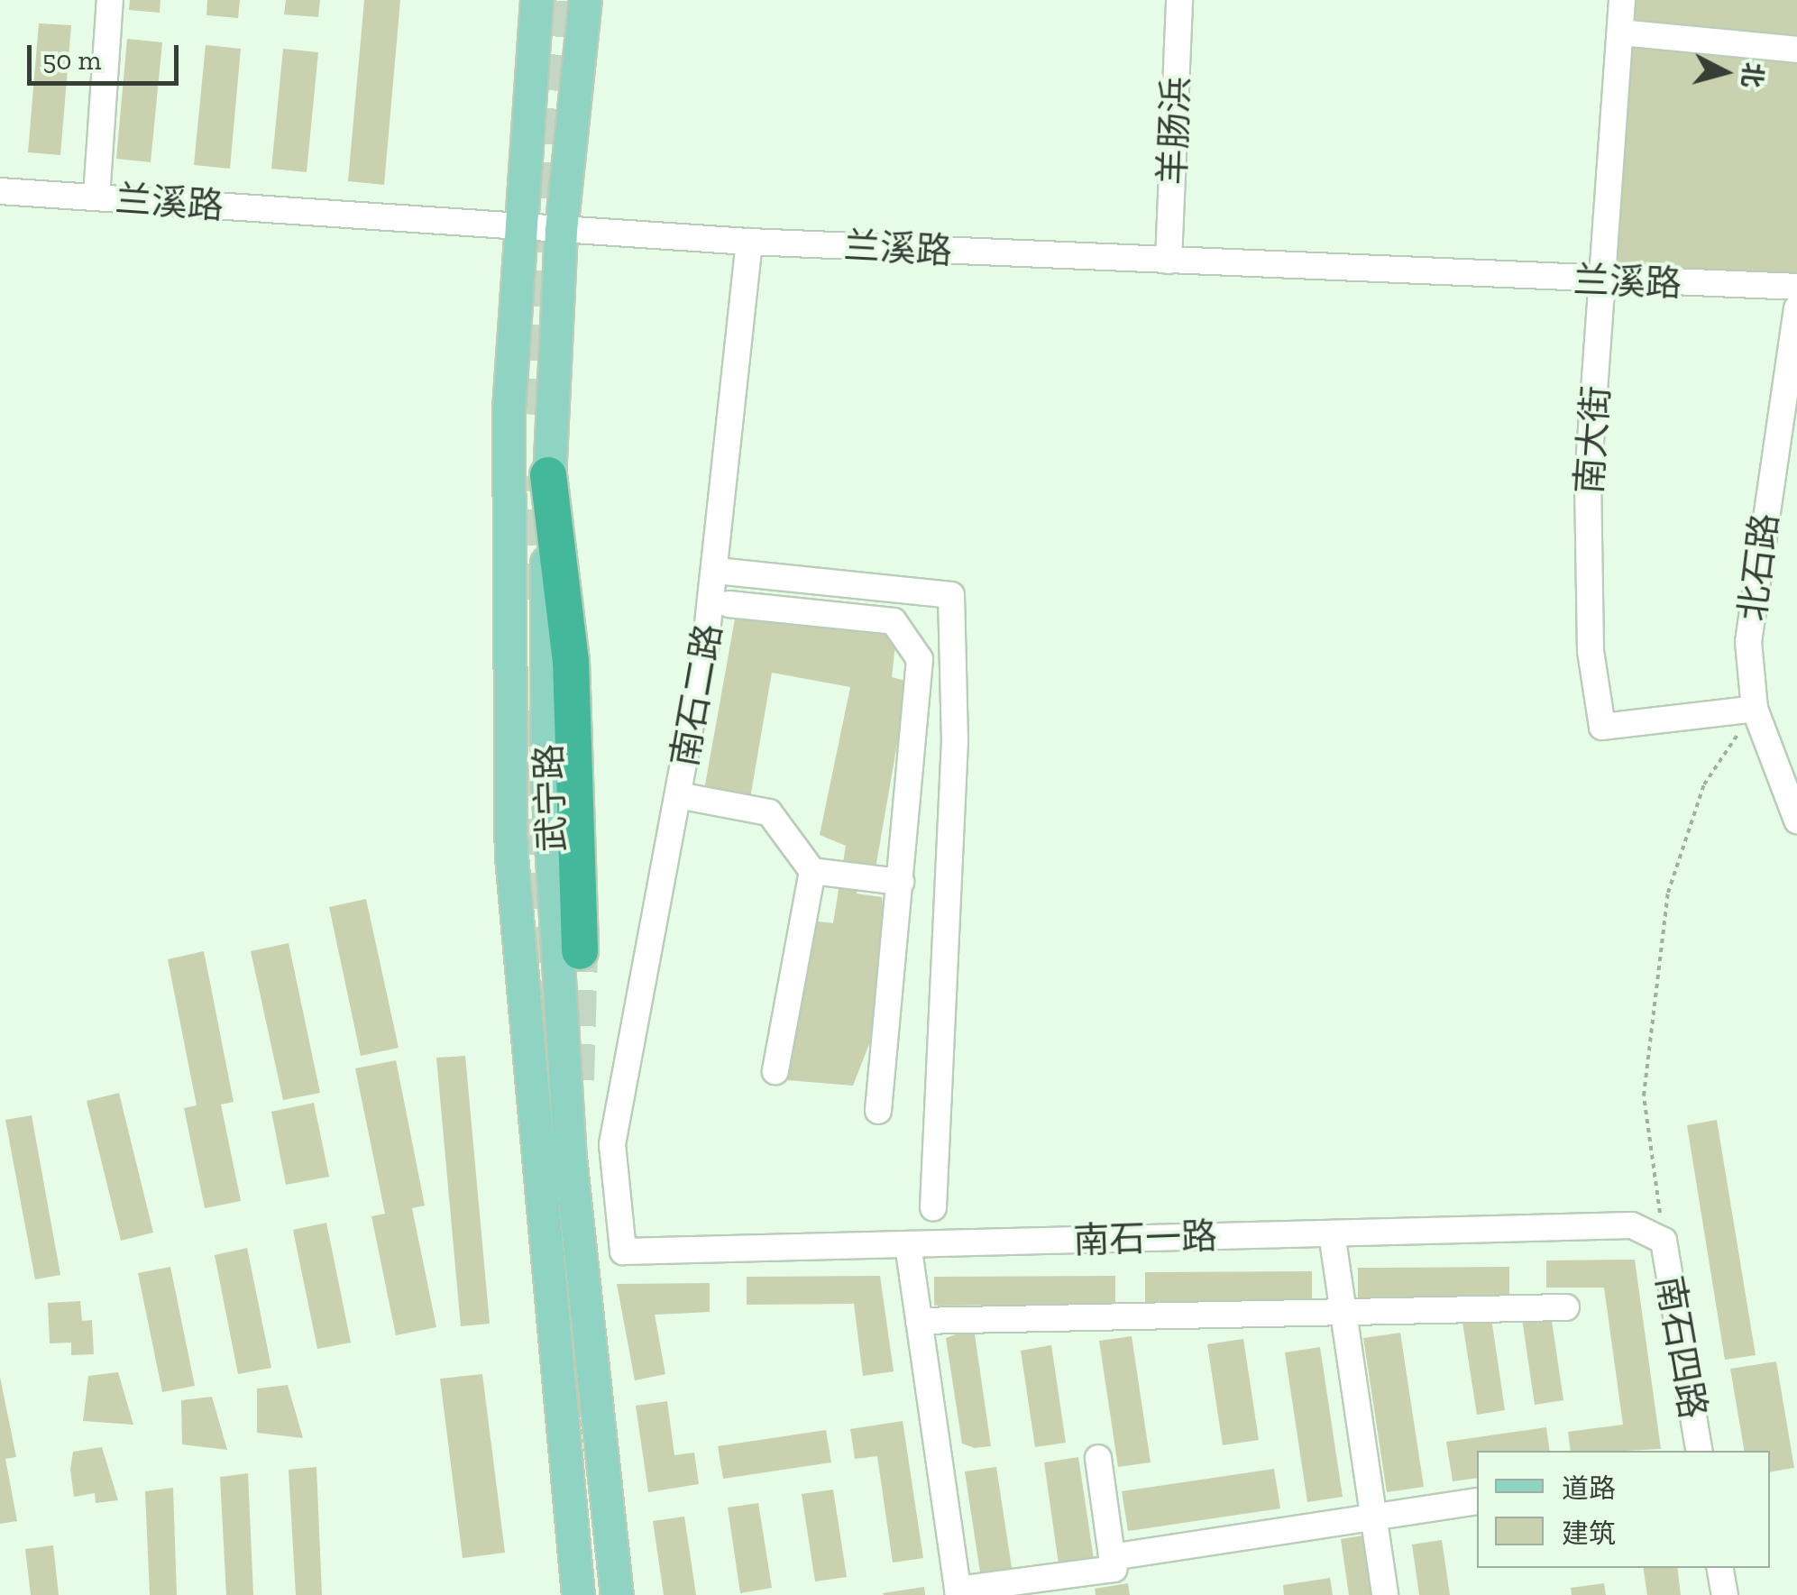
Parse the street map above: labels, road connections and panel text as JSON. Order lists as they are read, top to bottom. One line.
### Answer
{"streets":{"main road":["武宁路"],"street":["羊肠浜","兰溪路","南大街","北石路","南石二路","南石一路","南石四路"]},"crossings":[["羊肠浜","兰溪路"],["兰溪路","南大街"],["兰溪路","南石二路"],["兰溪路","武宁路"],["南大街","北石路"],["南石二路","南石一路"],["南石一路","南石四路"]],"legend":["道路","建筑"],"scale_bar":"50 m","north":"right"}
